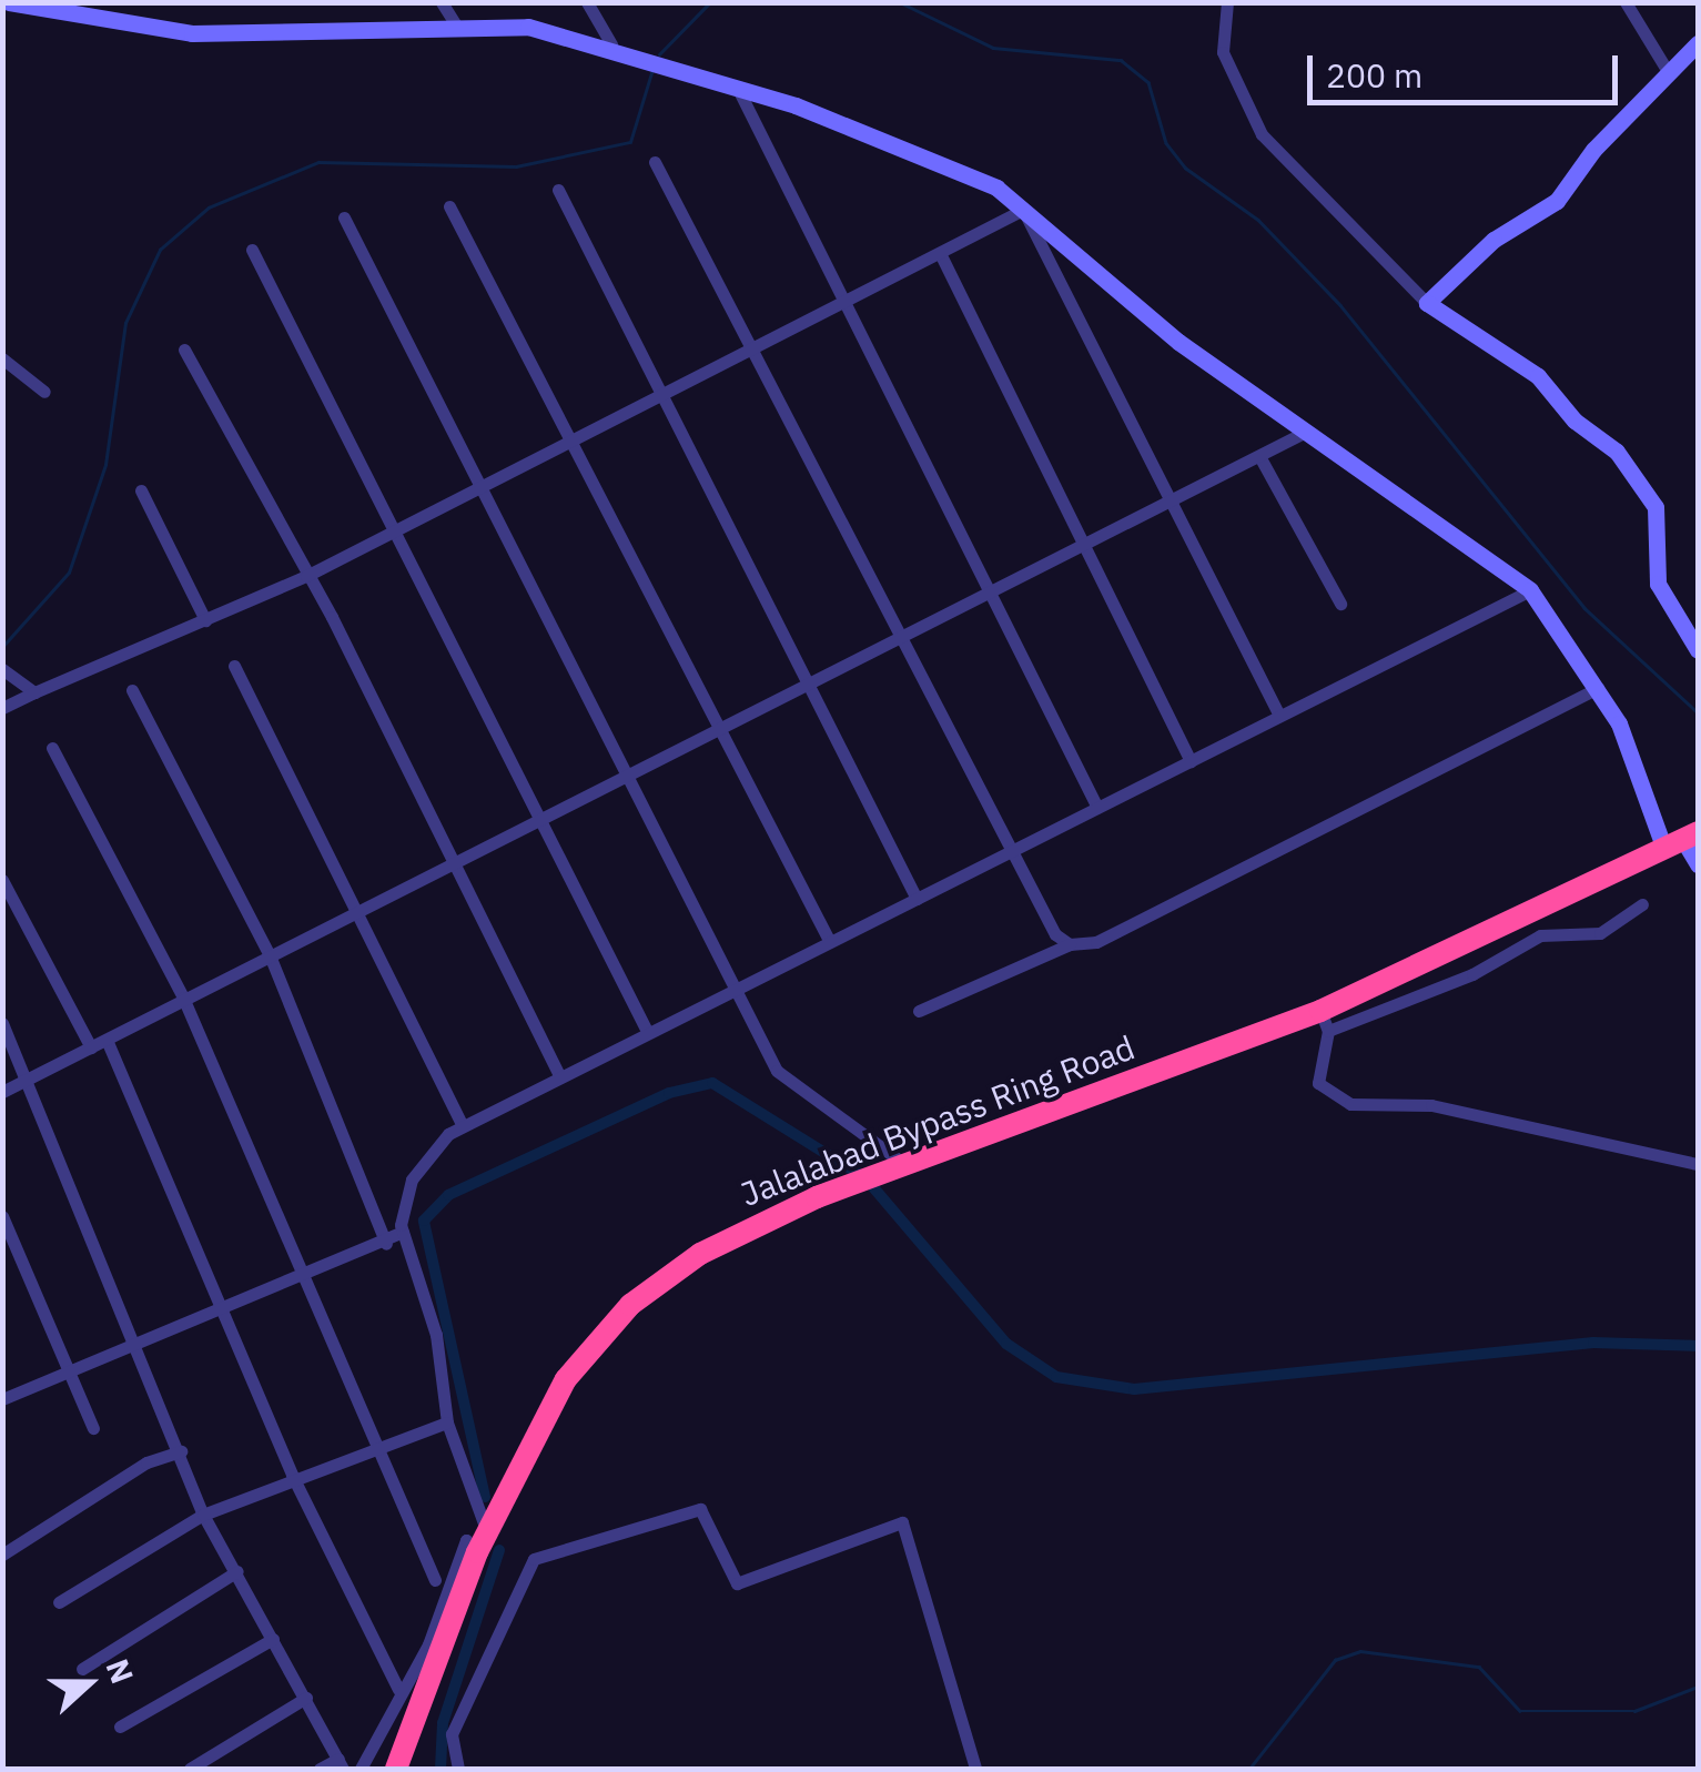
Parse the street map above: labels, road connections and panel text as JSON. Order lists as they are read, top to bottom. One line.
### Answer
{"streets":{"highway":["Jalalabad Bypass Ring Road"]},"scale_bar":"200 m","north":"right"}
